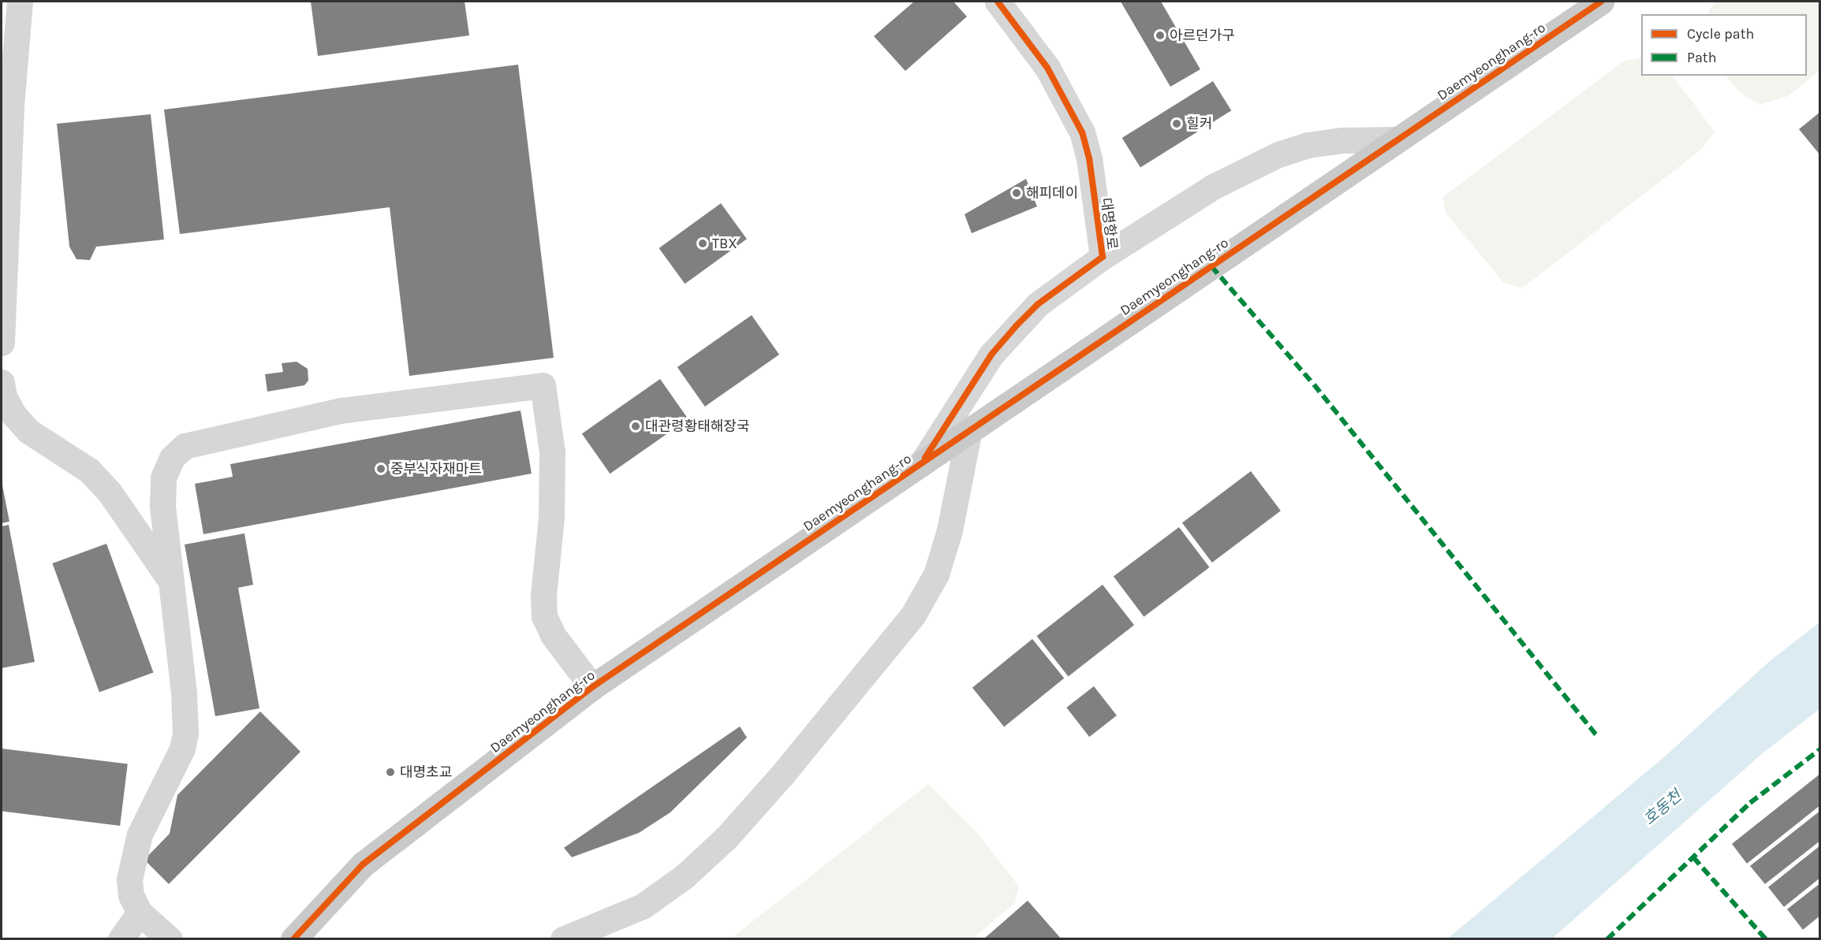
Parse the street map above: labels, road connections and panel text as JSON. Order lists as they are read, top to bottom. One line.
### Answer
{"streets":{"main road":["Daemyeonghang-ro"],"street":["대명항로"]},"crossings":[["Daemyeonghang-ro","대명항로"]],"water":["호동천"],"places":["아르던가구","힐커","해피데이","TBX","대관령황태해장국","중부식자재마트","대명초교"],"legend":["Cycle path","Path"]}
